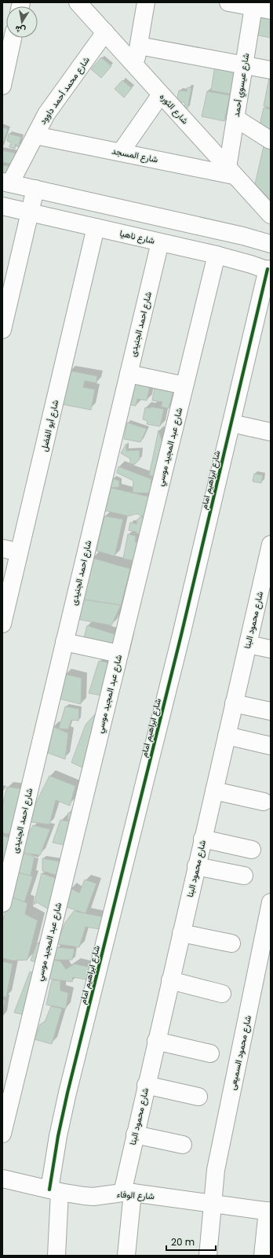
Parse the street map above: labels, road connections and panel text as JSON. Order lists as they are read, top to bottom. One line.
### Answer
{"streets":{"street":["شارع عيسوي أحمد","شارع محمد أحمد داوود","شارع الثوره","شارع المسجد","شارع ناهيا","شارع احمد الجنيدى","شارع أبو الفضل","شارع عبد المجيد موسي","شارع ابراهيم امام","شارع محمود البنا","شارع محمود السميعى","شارع الوفاء"]},"crossings":[["شارع عيسوي أحمد","شارع الثوره"],["شارع عيسوي أحمد","شارع المسجد"],["شارع محمد أحمد داوود","شارع الثوره"],["شارع محمد أحمد داوود","شارع المسجد"],["شارع الثوره","شارع المسجد"],["شارع ناهيا","شارع احمد الجنيدى"],["شارع ناهيا","شارع أبو الفضل"],["شارع ناهيا","شارع عبد المجيد موسي"],["شارع ناهيا","شارع ابراهيم امام"],["شارع ابراهيم امام","شارع الوفاء"],["شارع محمود البنا","شارع الوفاء"],["شارع محمود السميعى","شارع الوفاء"]],"scale_bar":"20 m","north":"bottom"}
